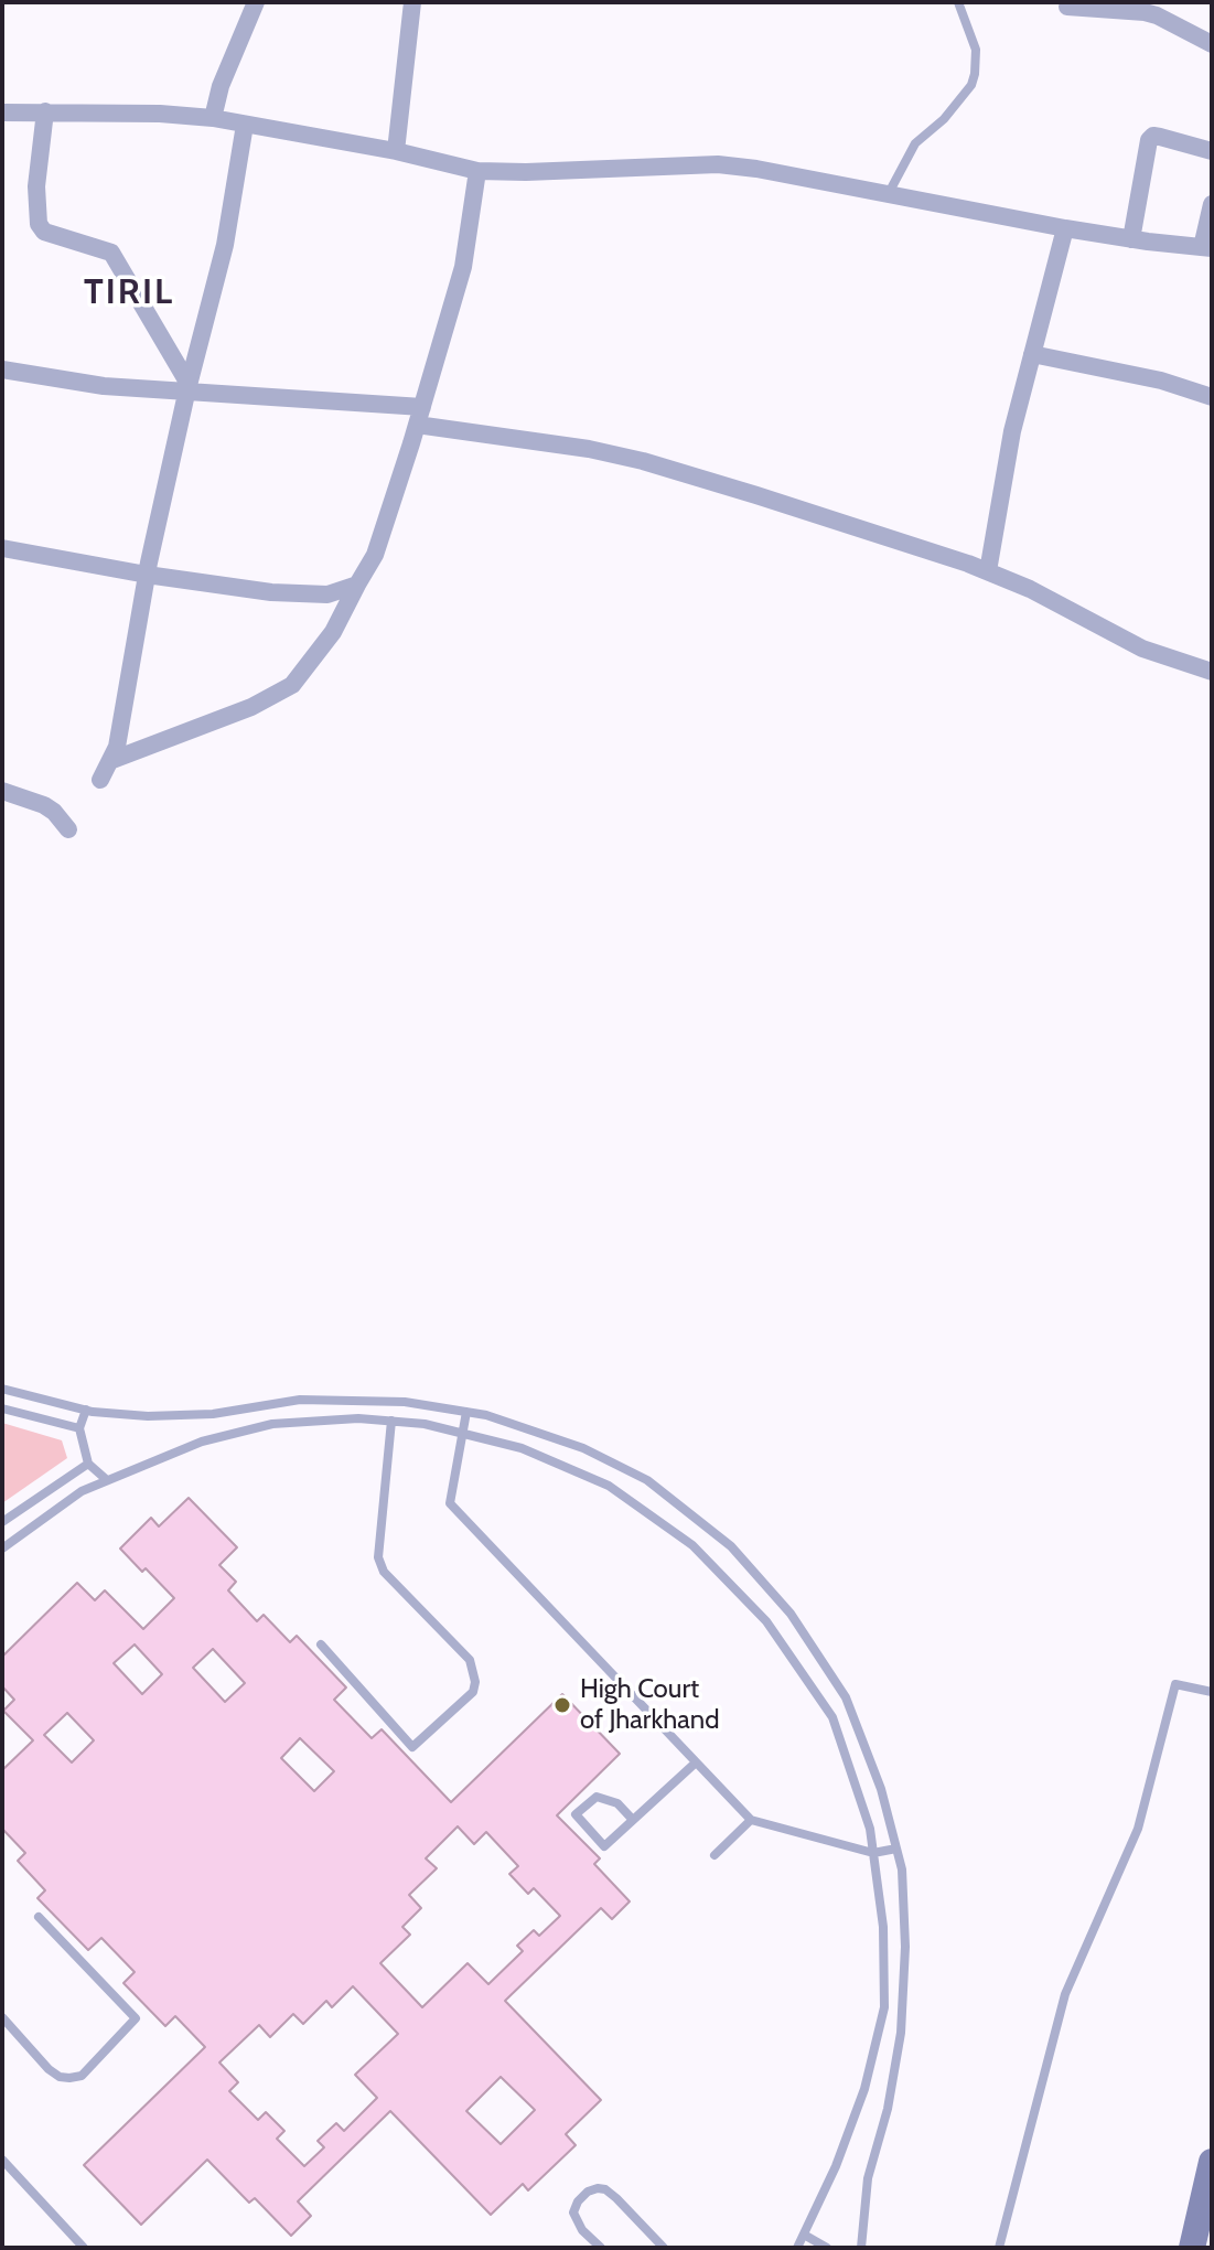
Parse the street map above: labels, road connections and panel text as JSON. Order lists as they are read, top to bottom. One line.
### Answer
{"districts":["TIRIL"],"places":["High Court of Jharkhand"]}
